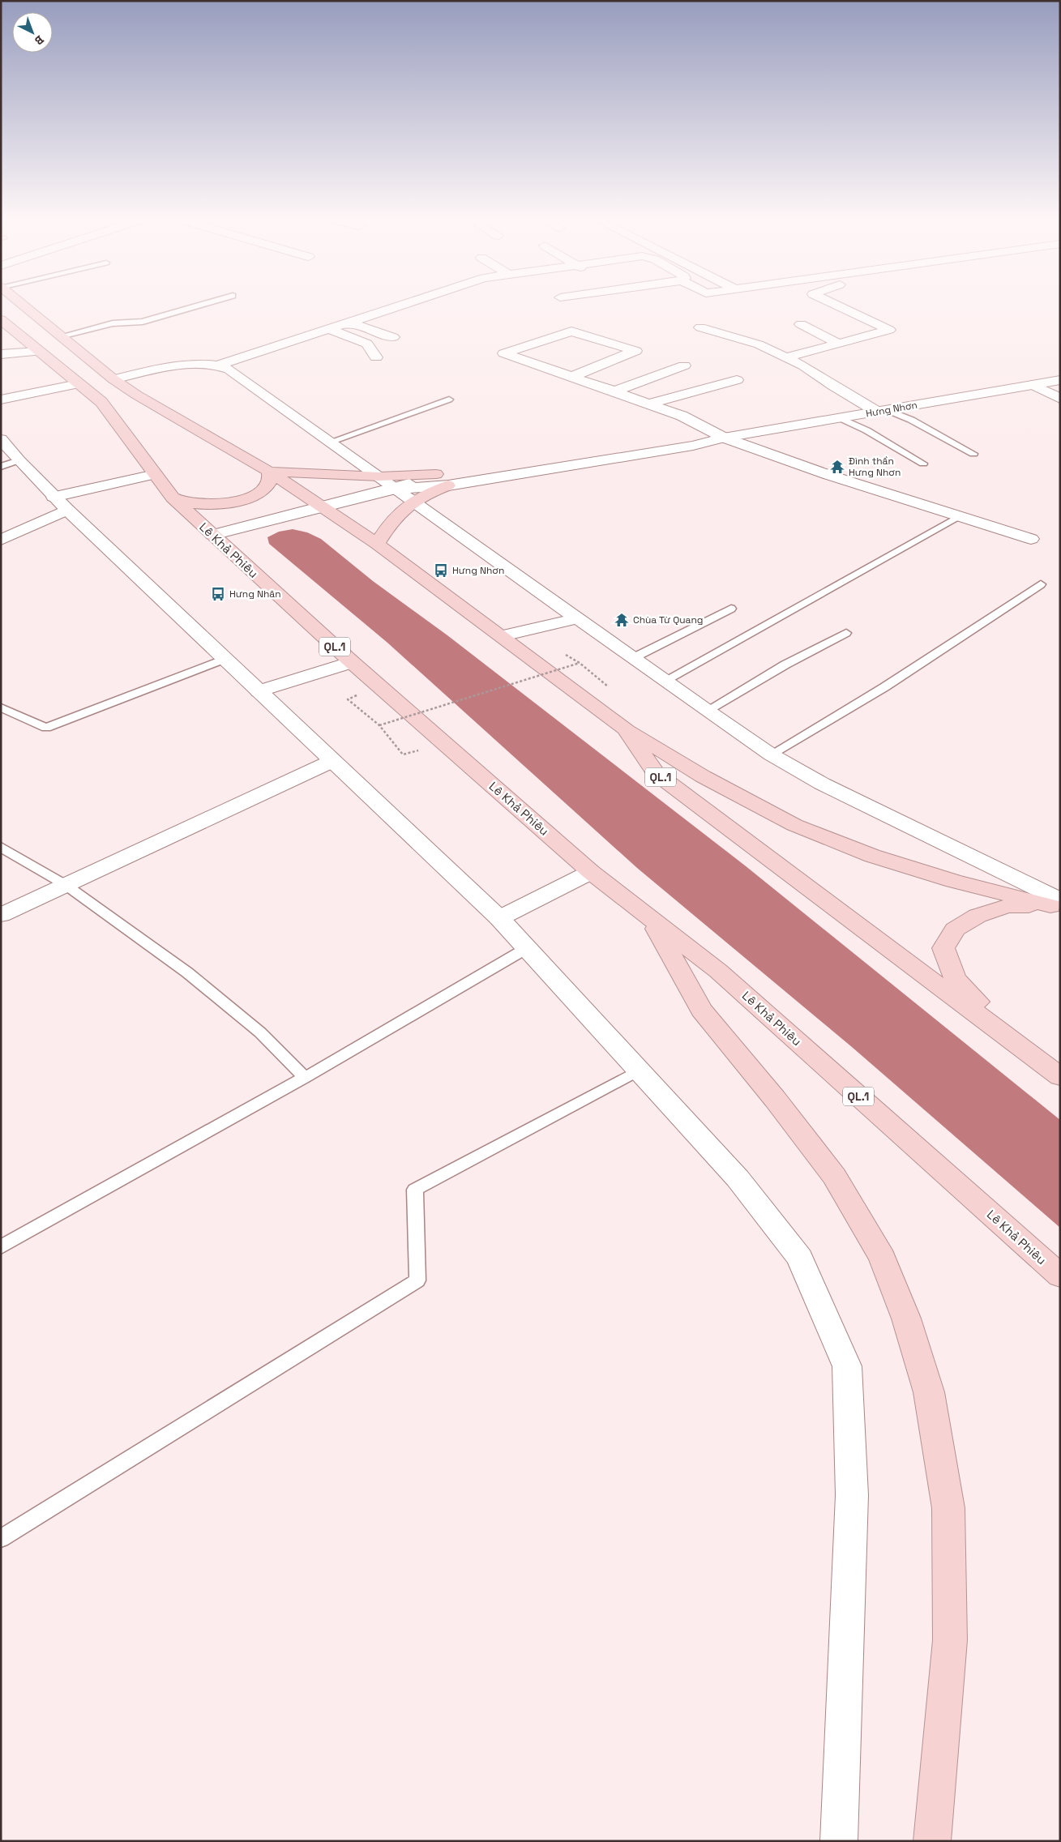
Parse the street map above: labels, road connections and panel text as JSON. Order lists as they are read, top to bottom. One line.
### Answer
{"streets":{"highway":["Lê Khả Phiêu","QL.1"],"street":["Hưng Nhơn"]},"crossings":[["Hưng Nhơn","Lê Khả Phiêu"],["Hưng Nhơn","QL.1"]],"places":{"temple":["Đình thần Hưng Nhơn","Chùa Từ Quang"],"bus stop":["Hưng Nhơn","Hưng Nhân"]},"north":"bottom right"}
